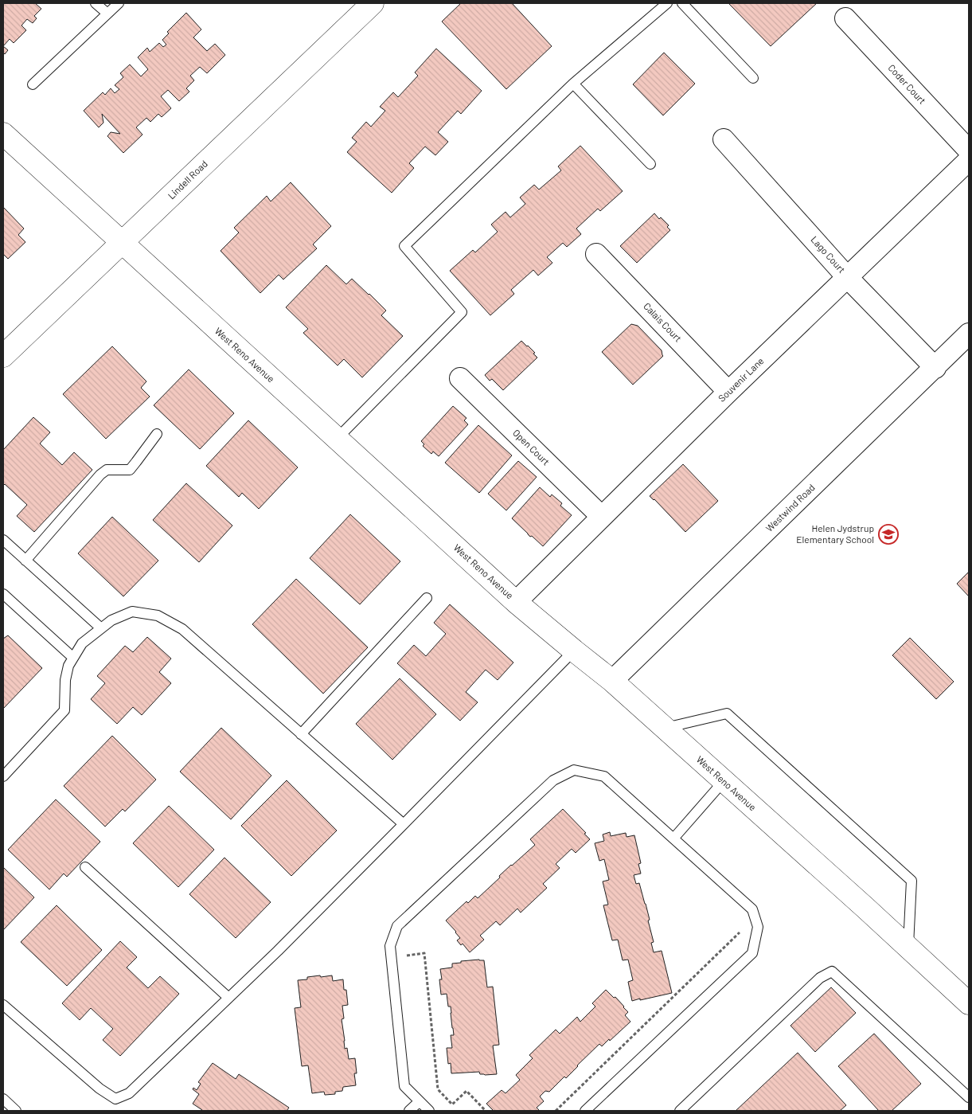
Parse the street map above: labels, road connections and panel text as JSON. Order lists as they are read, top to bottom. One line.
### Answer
{"streets":{"street":["Coder Court","Lindell Road","Lago Court","Calais Court","West Reno Avenue","Souvenir Lane","Open Court","Westwind Road"]},"crossings":[["Lindell Road","West Reno Avenue"],["Lago Court","Souvenir Lane"],["Lago Court","Westwind Road"],["Calais Court","Souvenir Lane"],["West Reno Avenue","Souvenir Lane"],["West Reno Avenue","Westwind Road"],["Souvenir Lane","Open Court"]],"places":{"school or university":["Helen Jydstrup Elementary School"]}}
